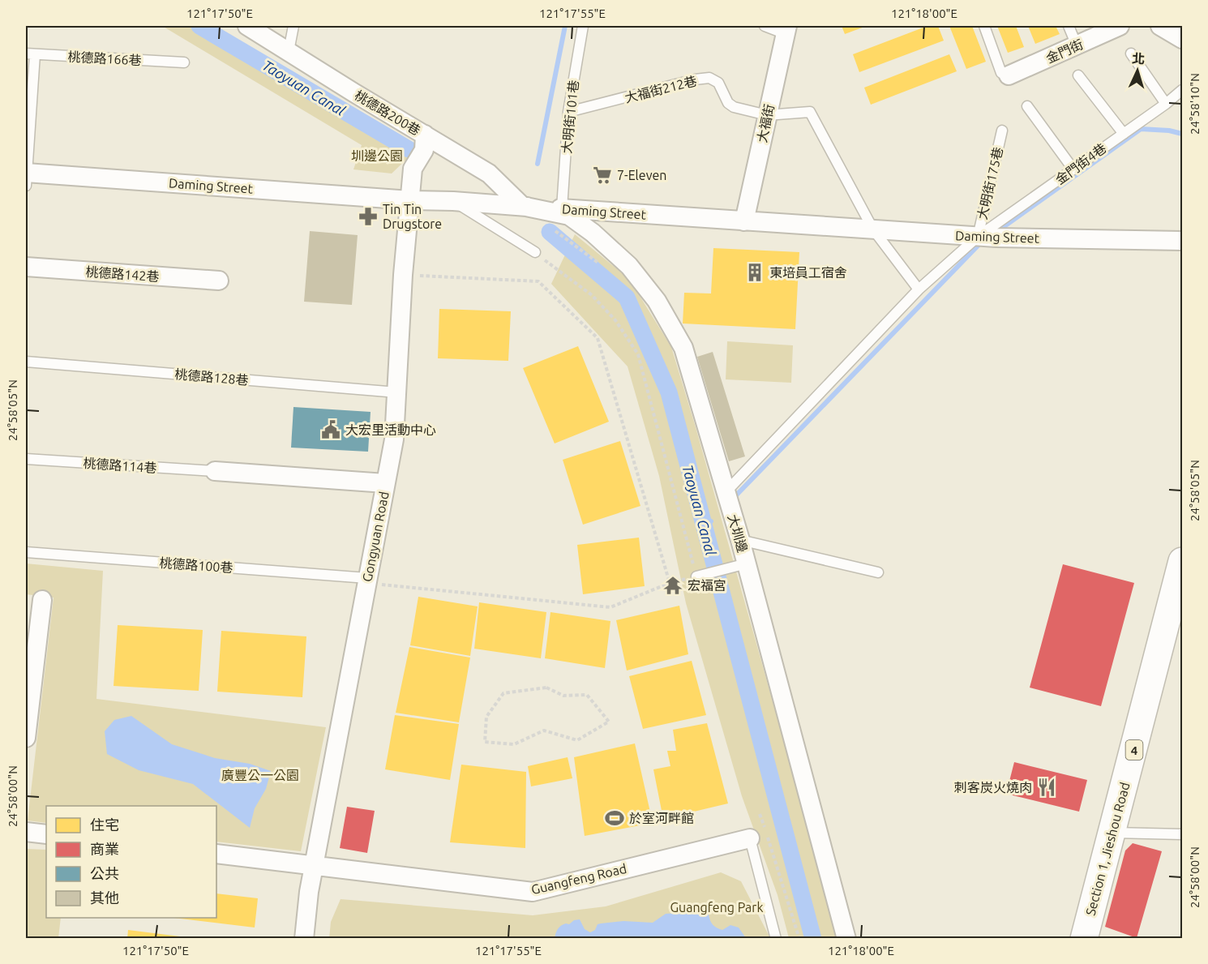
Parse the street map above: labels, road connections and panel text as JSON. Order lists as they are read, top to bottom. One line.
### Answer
{"streets":{"main road":["4","Section 1, Jieshou Road"],"street":["金門街","桃德路200巷","大福街","Daming Street","桃德路142巷","大圳邊","Gongyuan Road","Guangfeng Road"],"lane":["桃德路166巷","大福街212巷","大明街101巷","金門街4巷","大明街175巷","桃德路128巷","桃德路114巷","桃德路100巷"]},"crossings":[["大福街212巷","大明街101巷"],["大福街212巷","大福街"],["桃德路200巷","Daming Street"],["桃德路200巷","大圳邊"],["桃德路200巷","Gongyuan Road"],["大明街101巷","Daming Street"],["大福街","Daming Street"],["金門街4巷","大明街175巷"],["金門街4巷","Daming Street"],["金門街4巷","大圳邊"],["大明街175巷","Daming Street"],["Daming Street","大圳邊"],["Daming Street","Gongyuan Road"],["桃德路128巷","Gongyuan Road"],["Gongyuan Road","桃德路100巷"],["Gongyuan Road","Guangfeng Road"]],"water":["Taoyuan Canal"],"parks":["圳邊公園","廣豐公一公園","Guangfeng Park"],"places":{"supermarket":["7-Eleven"],"pharmacy":["Tin Tin Drugstore"],"building":["東培員工宿舍"],"public building":["大宏里活動中心"],"temple":["宏福宮"],"restaurant":["刺客炭火燒肉"],"sports":["於室河畔館"]},"legend":["住宅","商業","公共","其他"],"north":"top","coordinates":["121°17'50\"E","121°17'55\"E","121°18'00\"E","24°58'10\"N","24°58'05\"N","24°58'00\"N"]}
